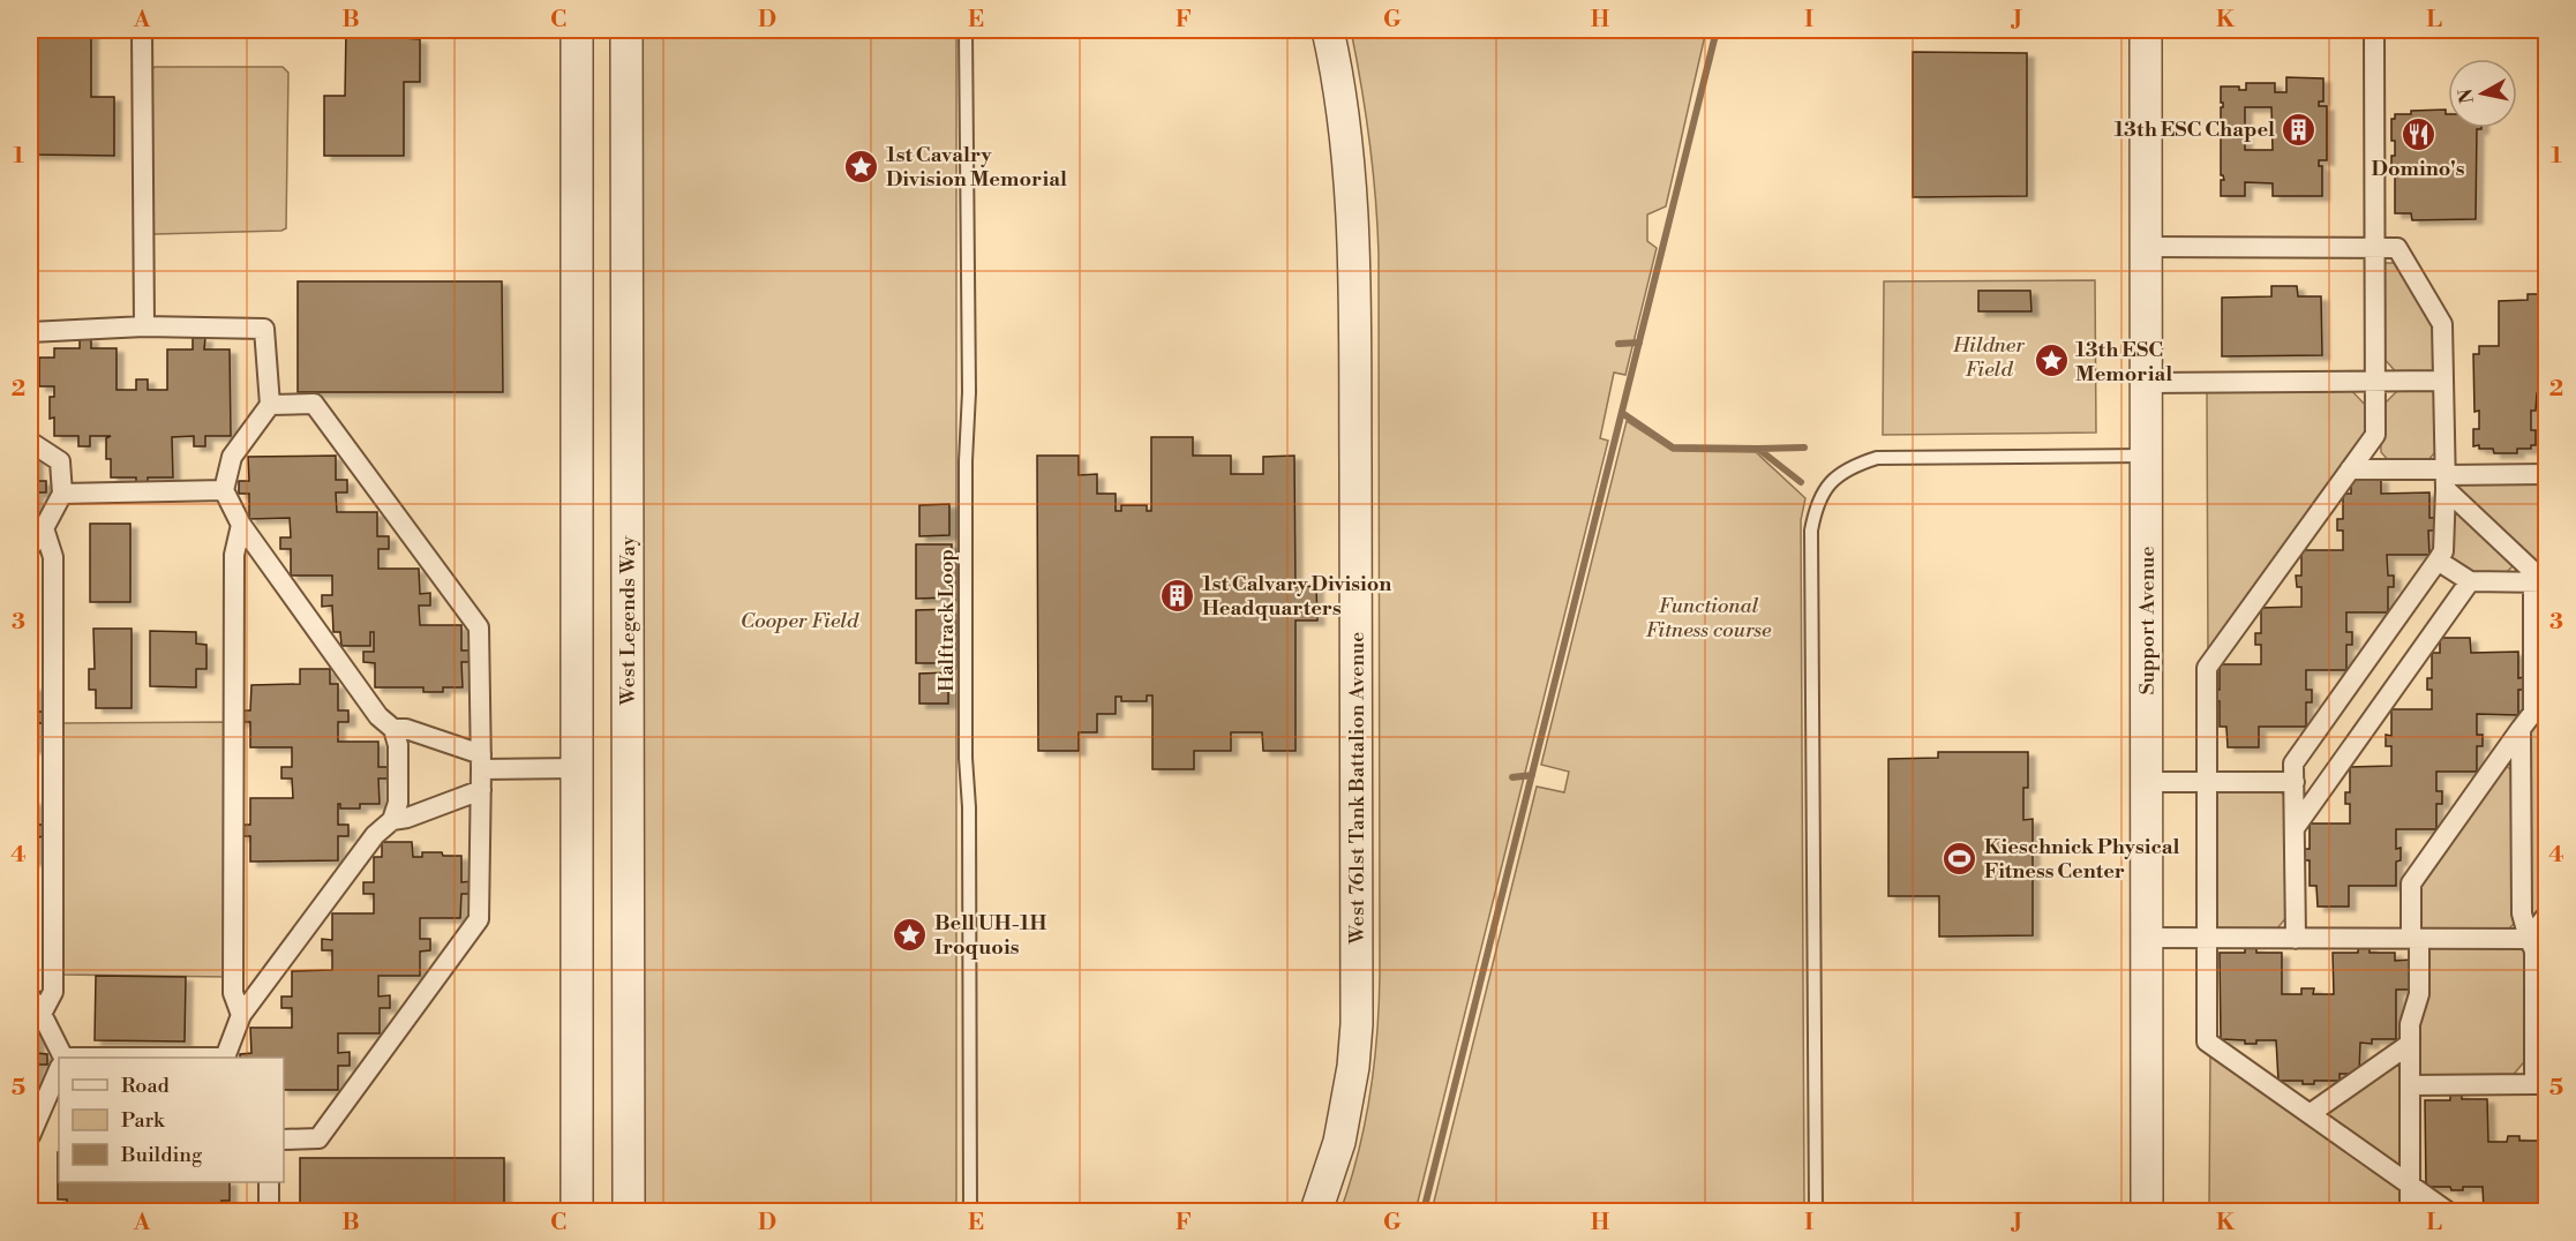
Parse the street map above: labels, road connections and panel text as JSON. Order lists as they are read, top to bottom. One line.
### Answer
{"streets":{"street":["West Legends Way","Support Avenue","West 761st Tank Battalion Avenue"],"lane":["Halftrack Loop"]},"parks":["Hildner Field","Functional Fitness course","Cooper Field"],"places":{"building":["13th ESC Chapel","1st Calvary Division Headquarters"],"restaurant":["Domino's"],"place":["1st Cavalry Division Memorial","13th ESC Memorial","Bell UH-1H Iroquois"],"sports":["Kieschnick Physical Fitness Center"]},"legend":["Road","Park","Building"],"north":"left","grid":{"columns":["A","B","C","D","E","F","G","H","I","J","K","L"],"rows":["1","2","3","4","5"]}}
